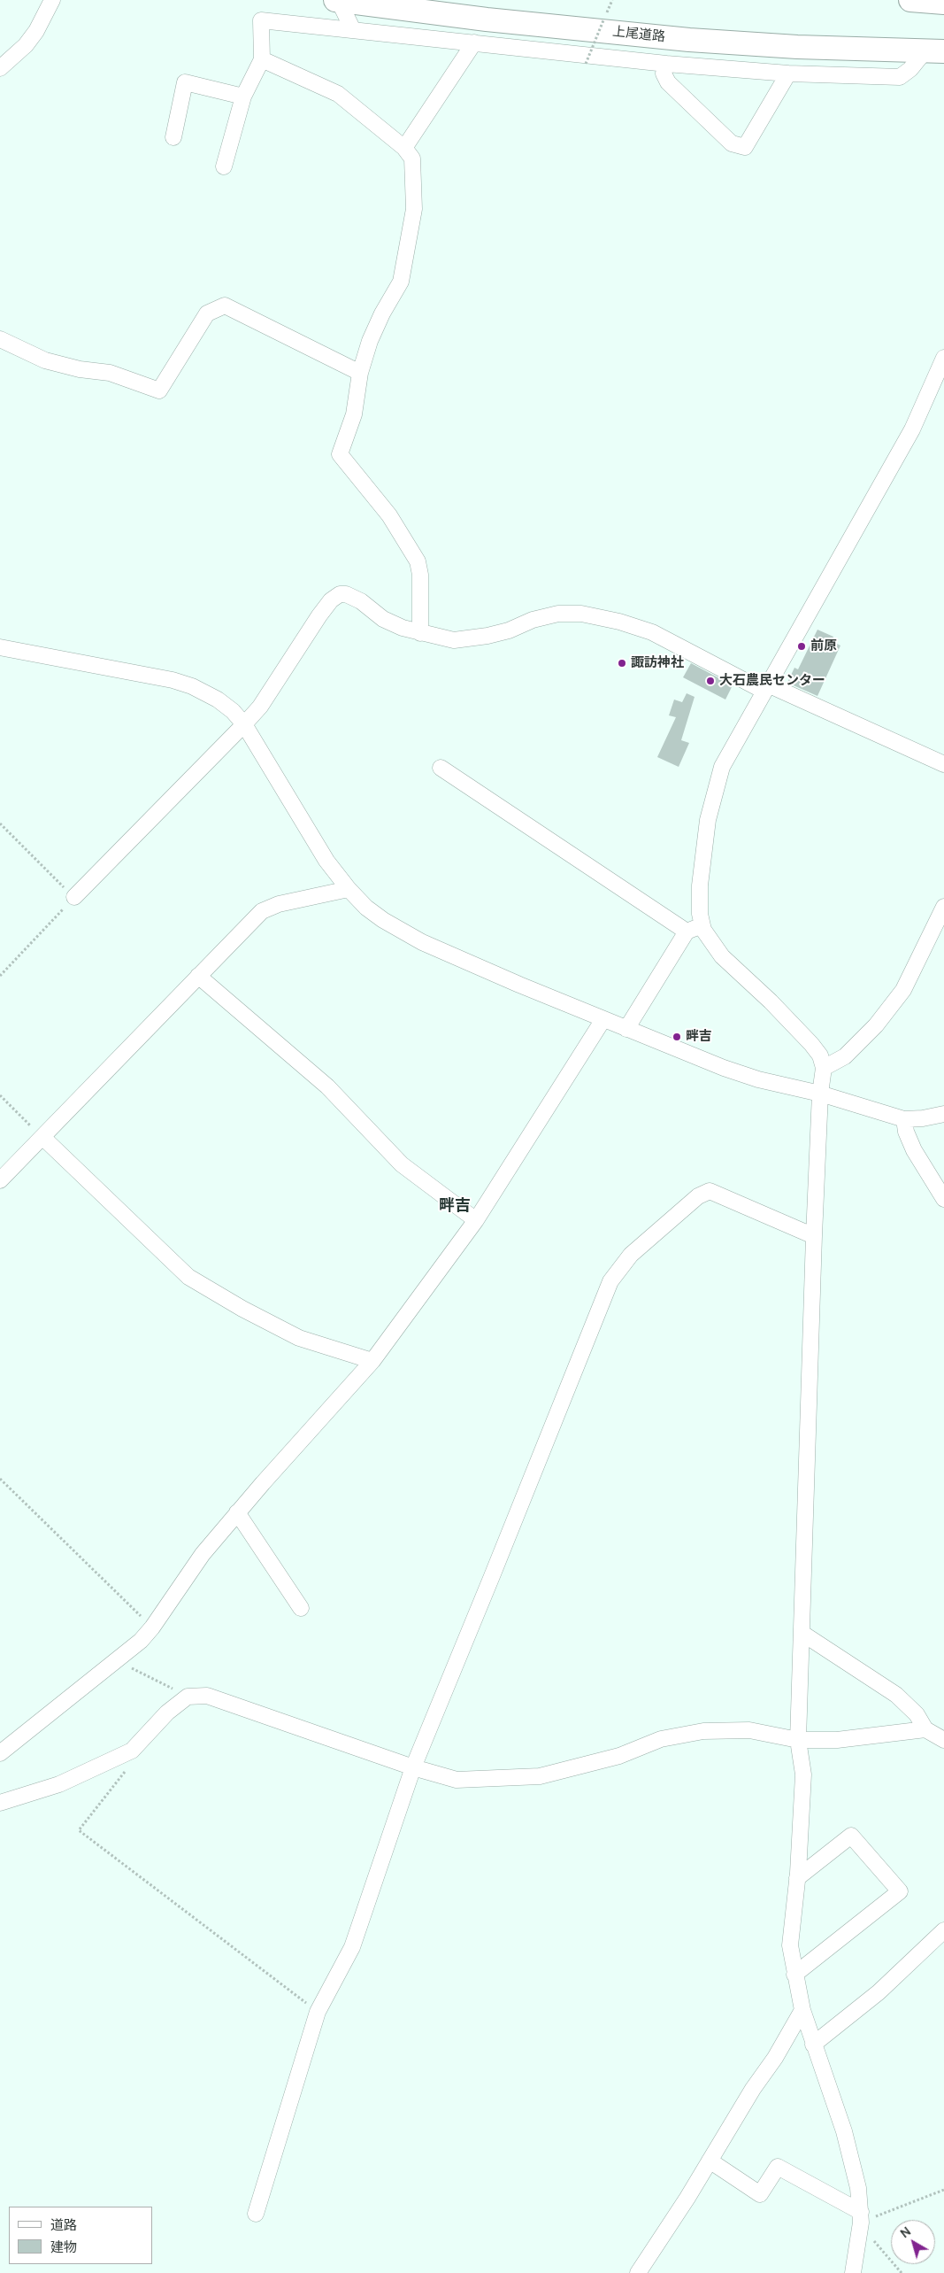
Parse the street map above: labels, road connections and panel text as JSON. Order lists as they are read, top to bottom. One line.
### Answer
{"streets":{"highway":["上尾道路"]},"districts":["畔吉"],"places":["前原","諏訪神社","大石農民センター","畔吉"],"legend":["道路","建物"],"north":"top left"}
